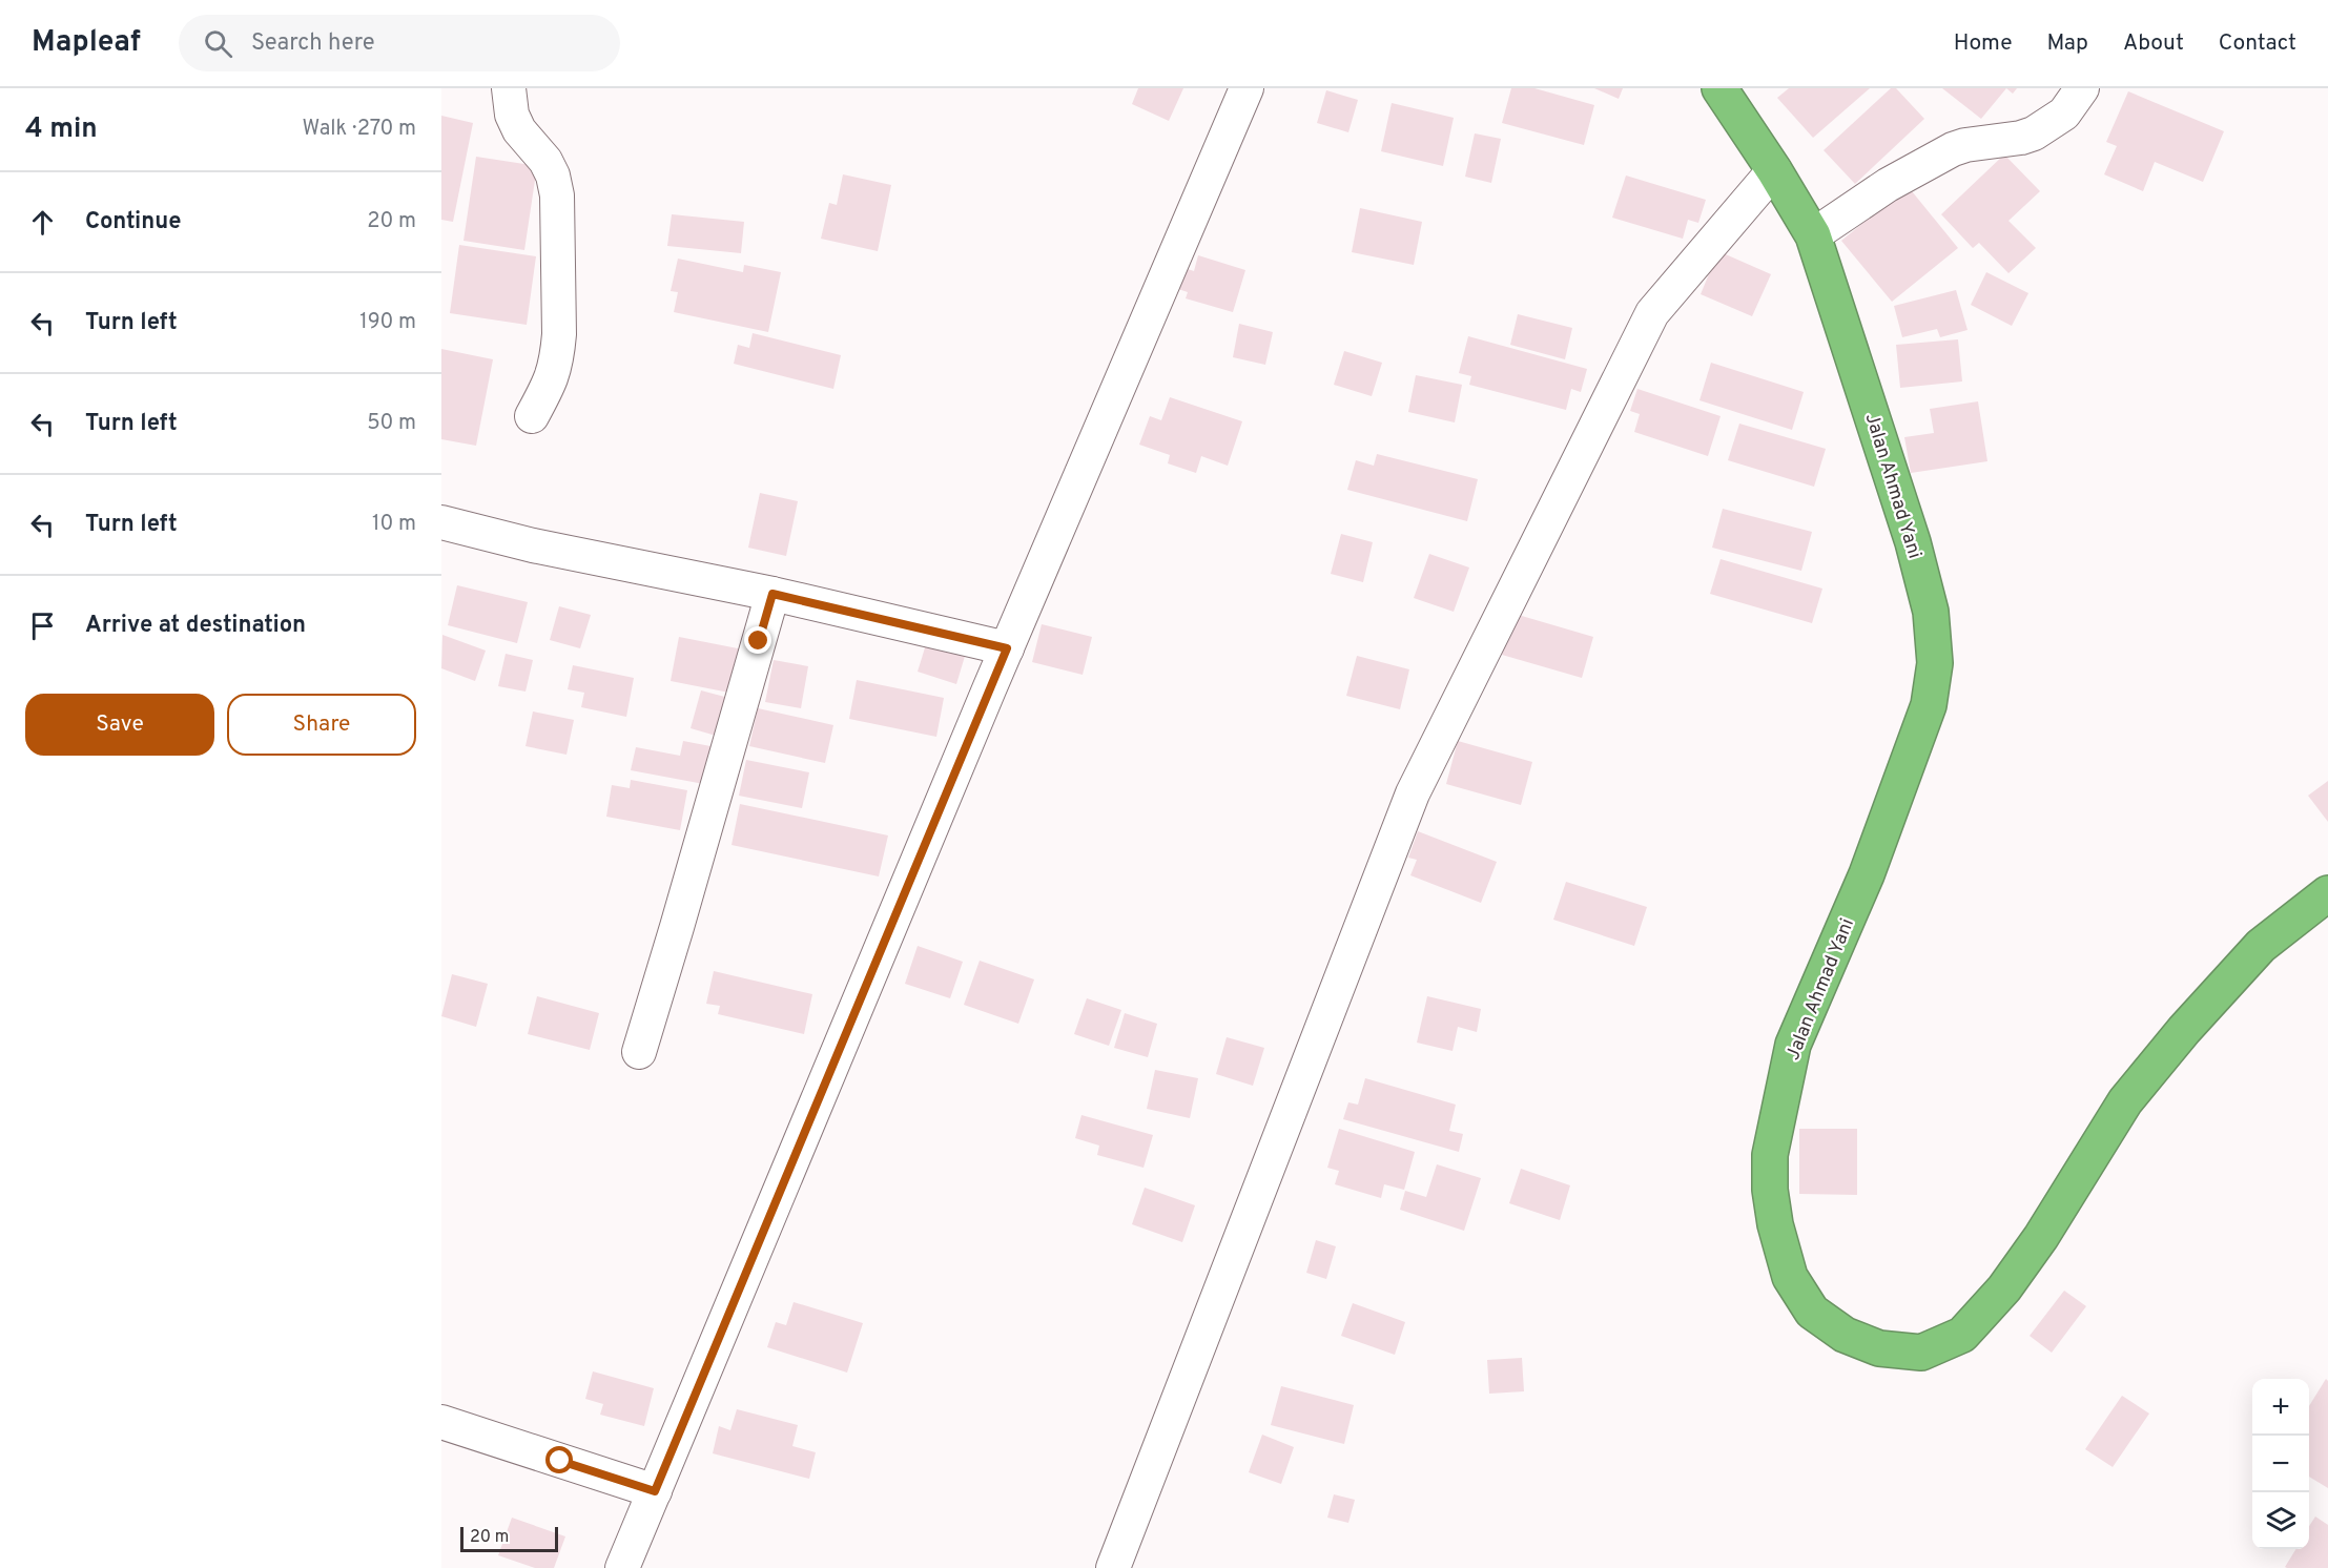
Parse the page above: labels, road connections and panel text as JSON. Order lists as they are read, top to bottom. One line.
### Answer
{"streets":{"highway":["Jalan Ahmad Yani"]},"scale_bar":"20 m","page":{"header":"Mapleaf","search":"Search here","nav":["Home","Map","About","Contact"],"heading":["4 min","Walk · 270 m"],"list":[["Continue","20 m"],["Turn left","190 m"],["Turn left","50 m"],["Turn left","10 m"],"Arrive at destination"],"buttons":["Save","Share"],"map_buttons":["+","−"],"scale":"20 m"}}
